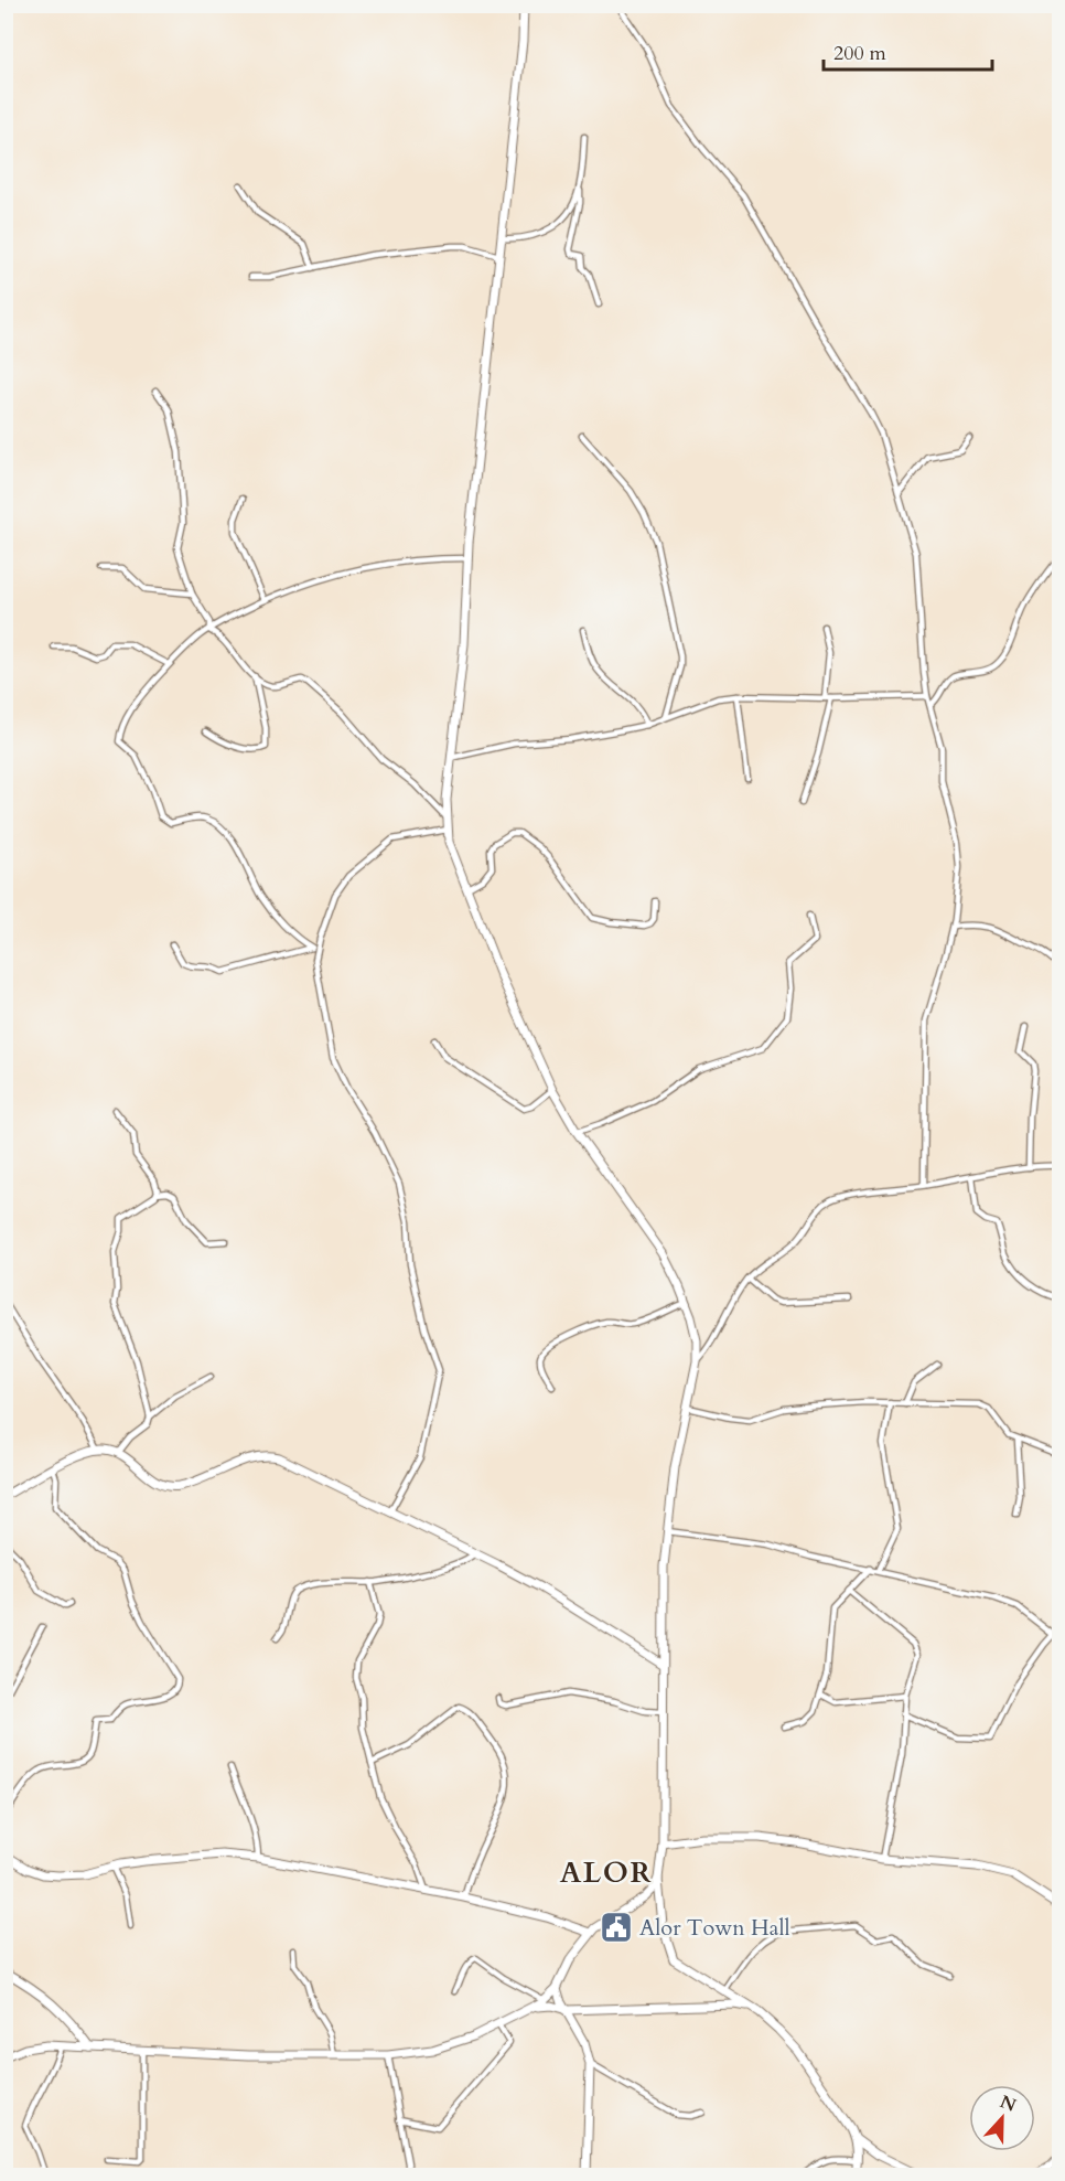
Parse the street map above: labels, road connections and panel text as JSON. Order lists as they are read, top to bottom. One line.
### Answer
{"districts":["ALOR"],"places":{"public building":["Alor Town Hall"]},"scale_bar":"200 m","north":"top"}
